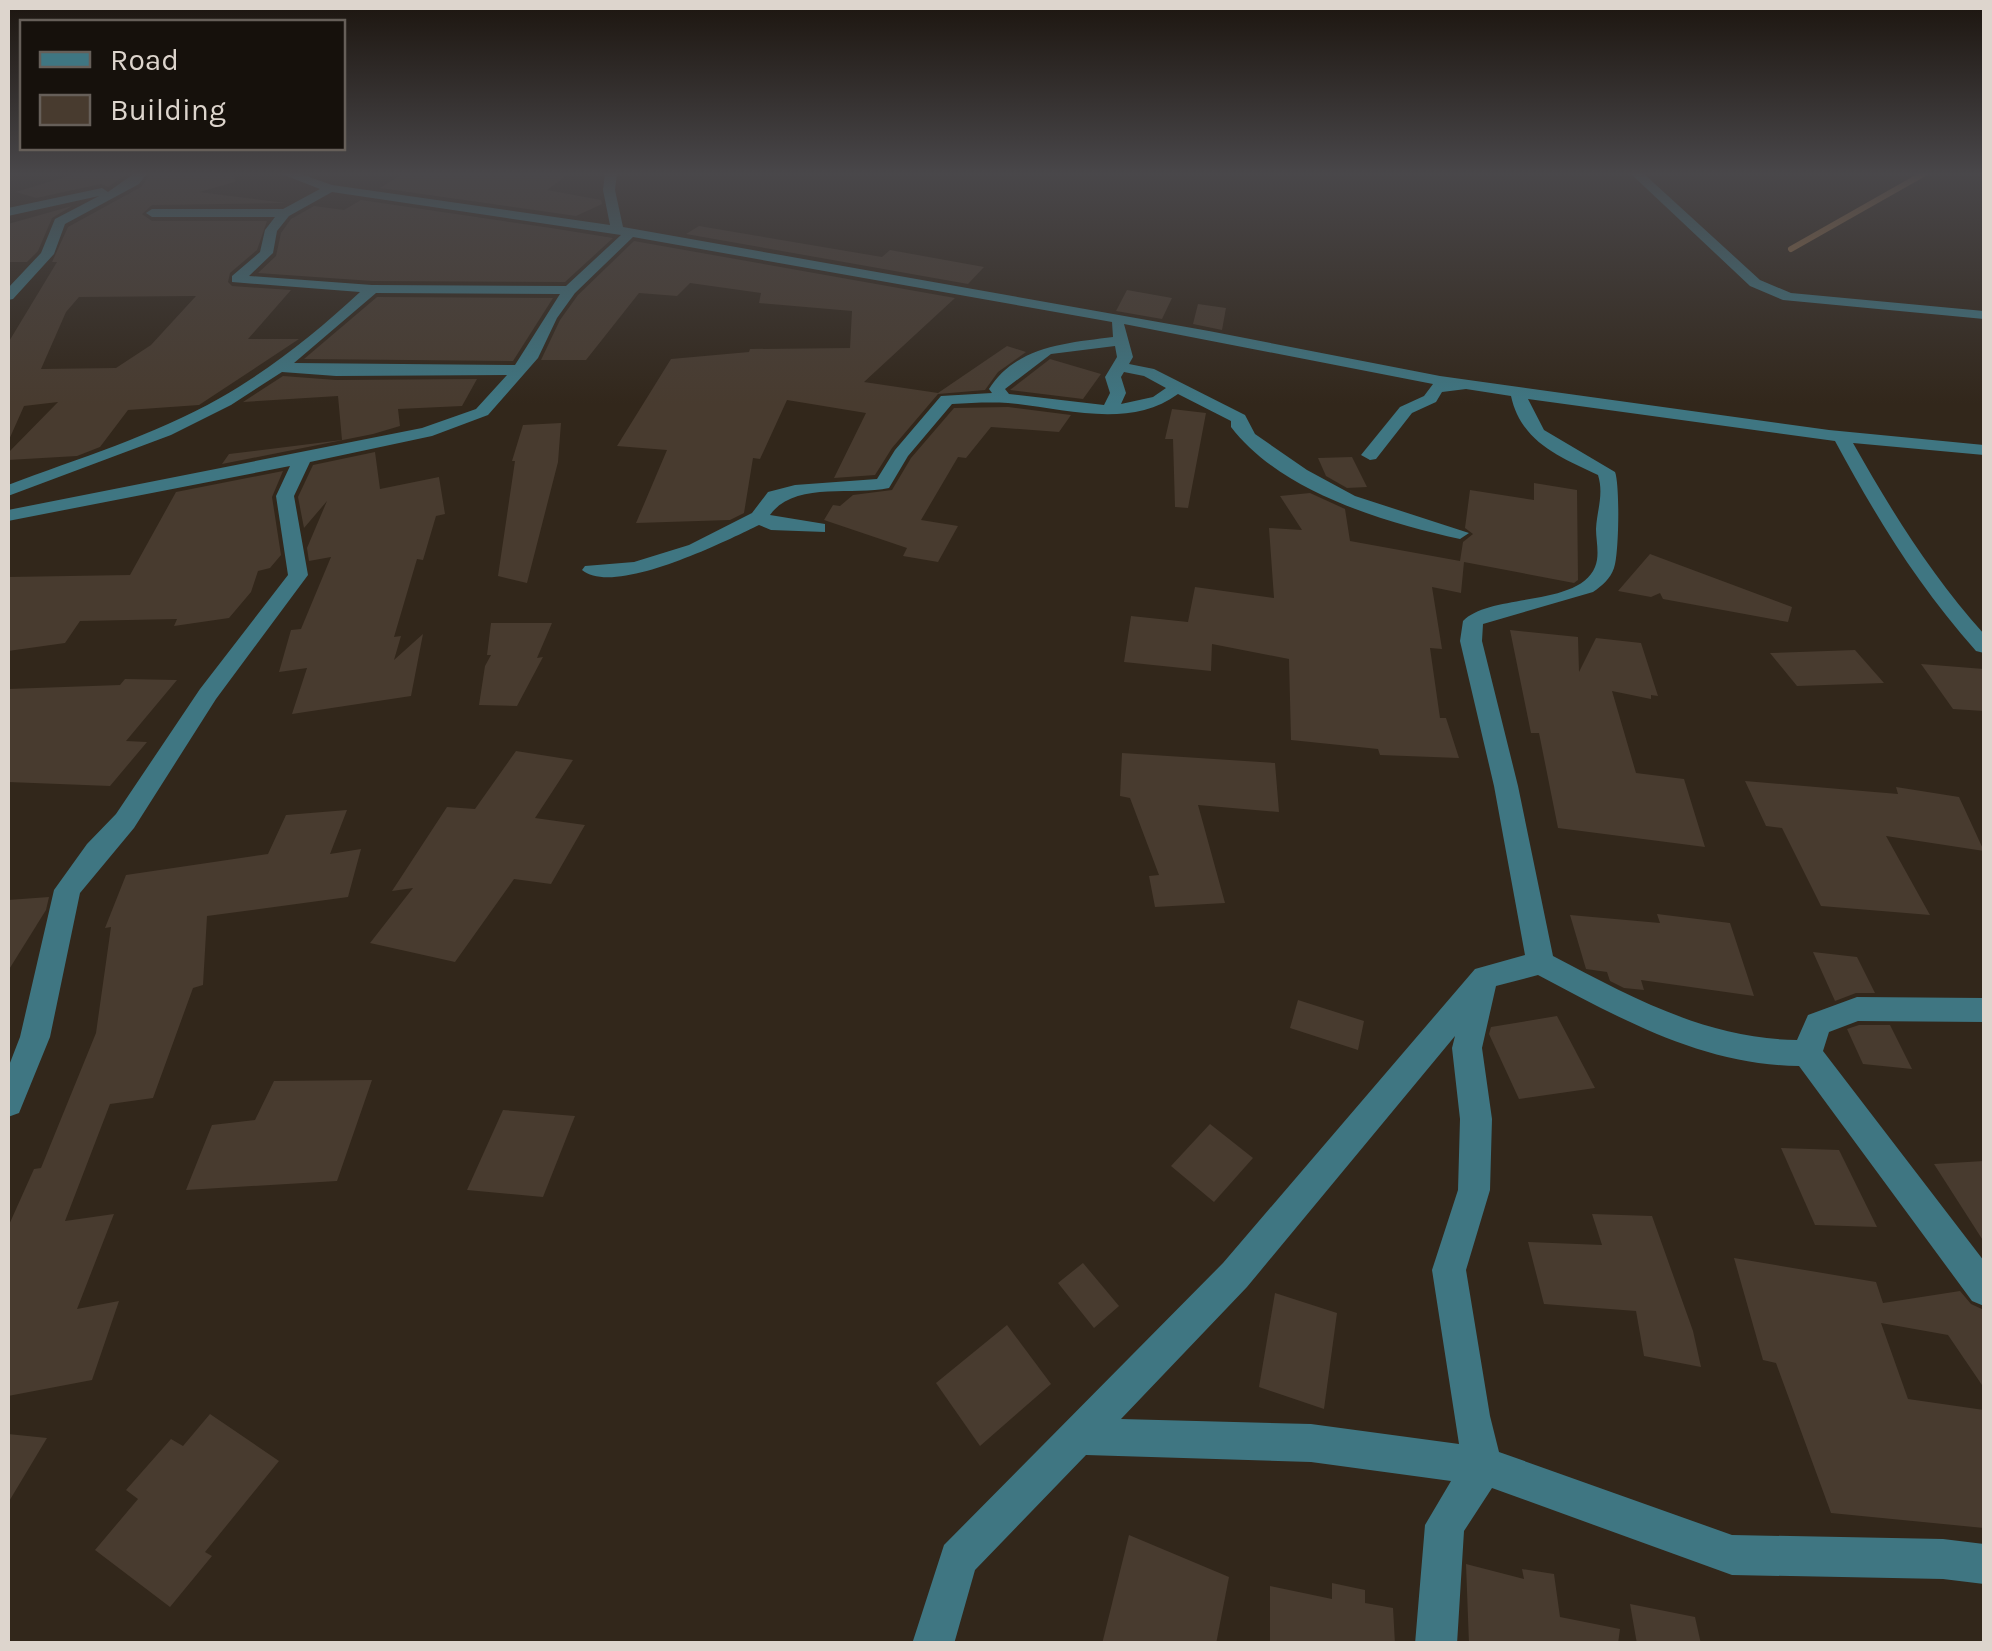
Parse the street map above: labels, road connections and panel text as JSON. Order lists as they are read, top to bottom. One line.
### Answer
{"legend":["Road","Building"]}
